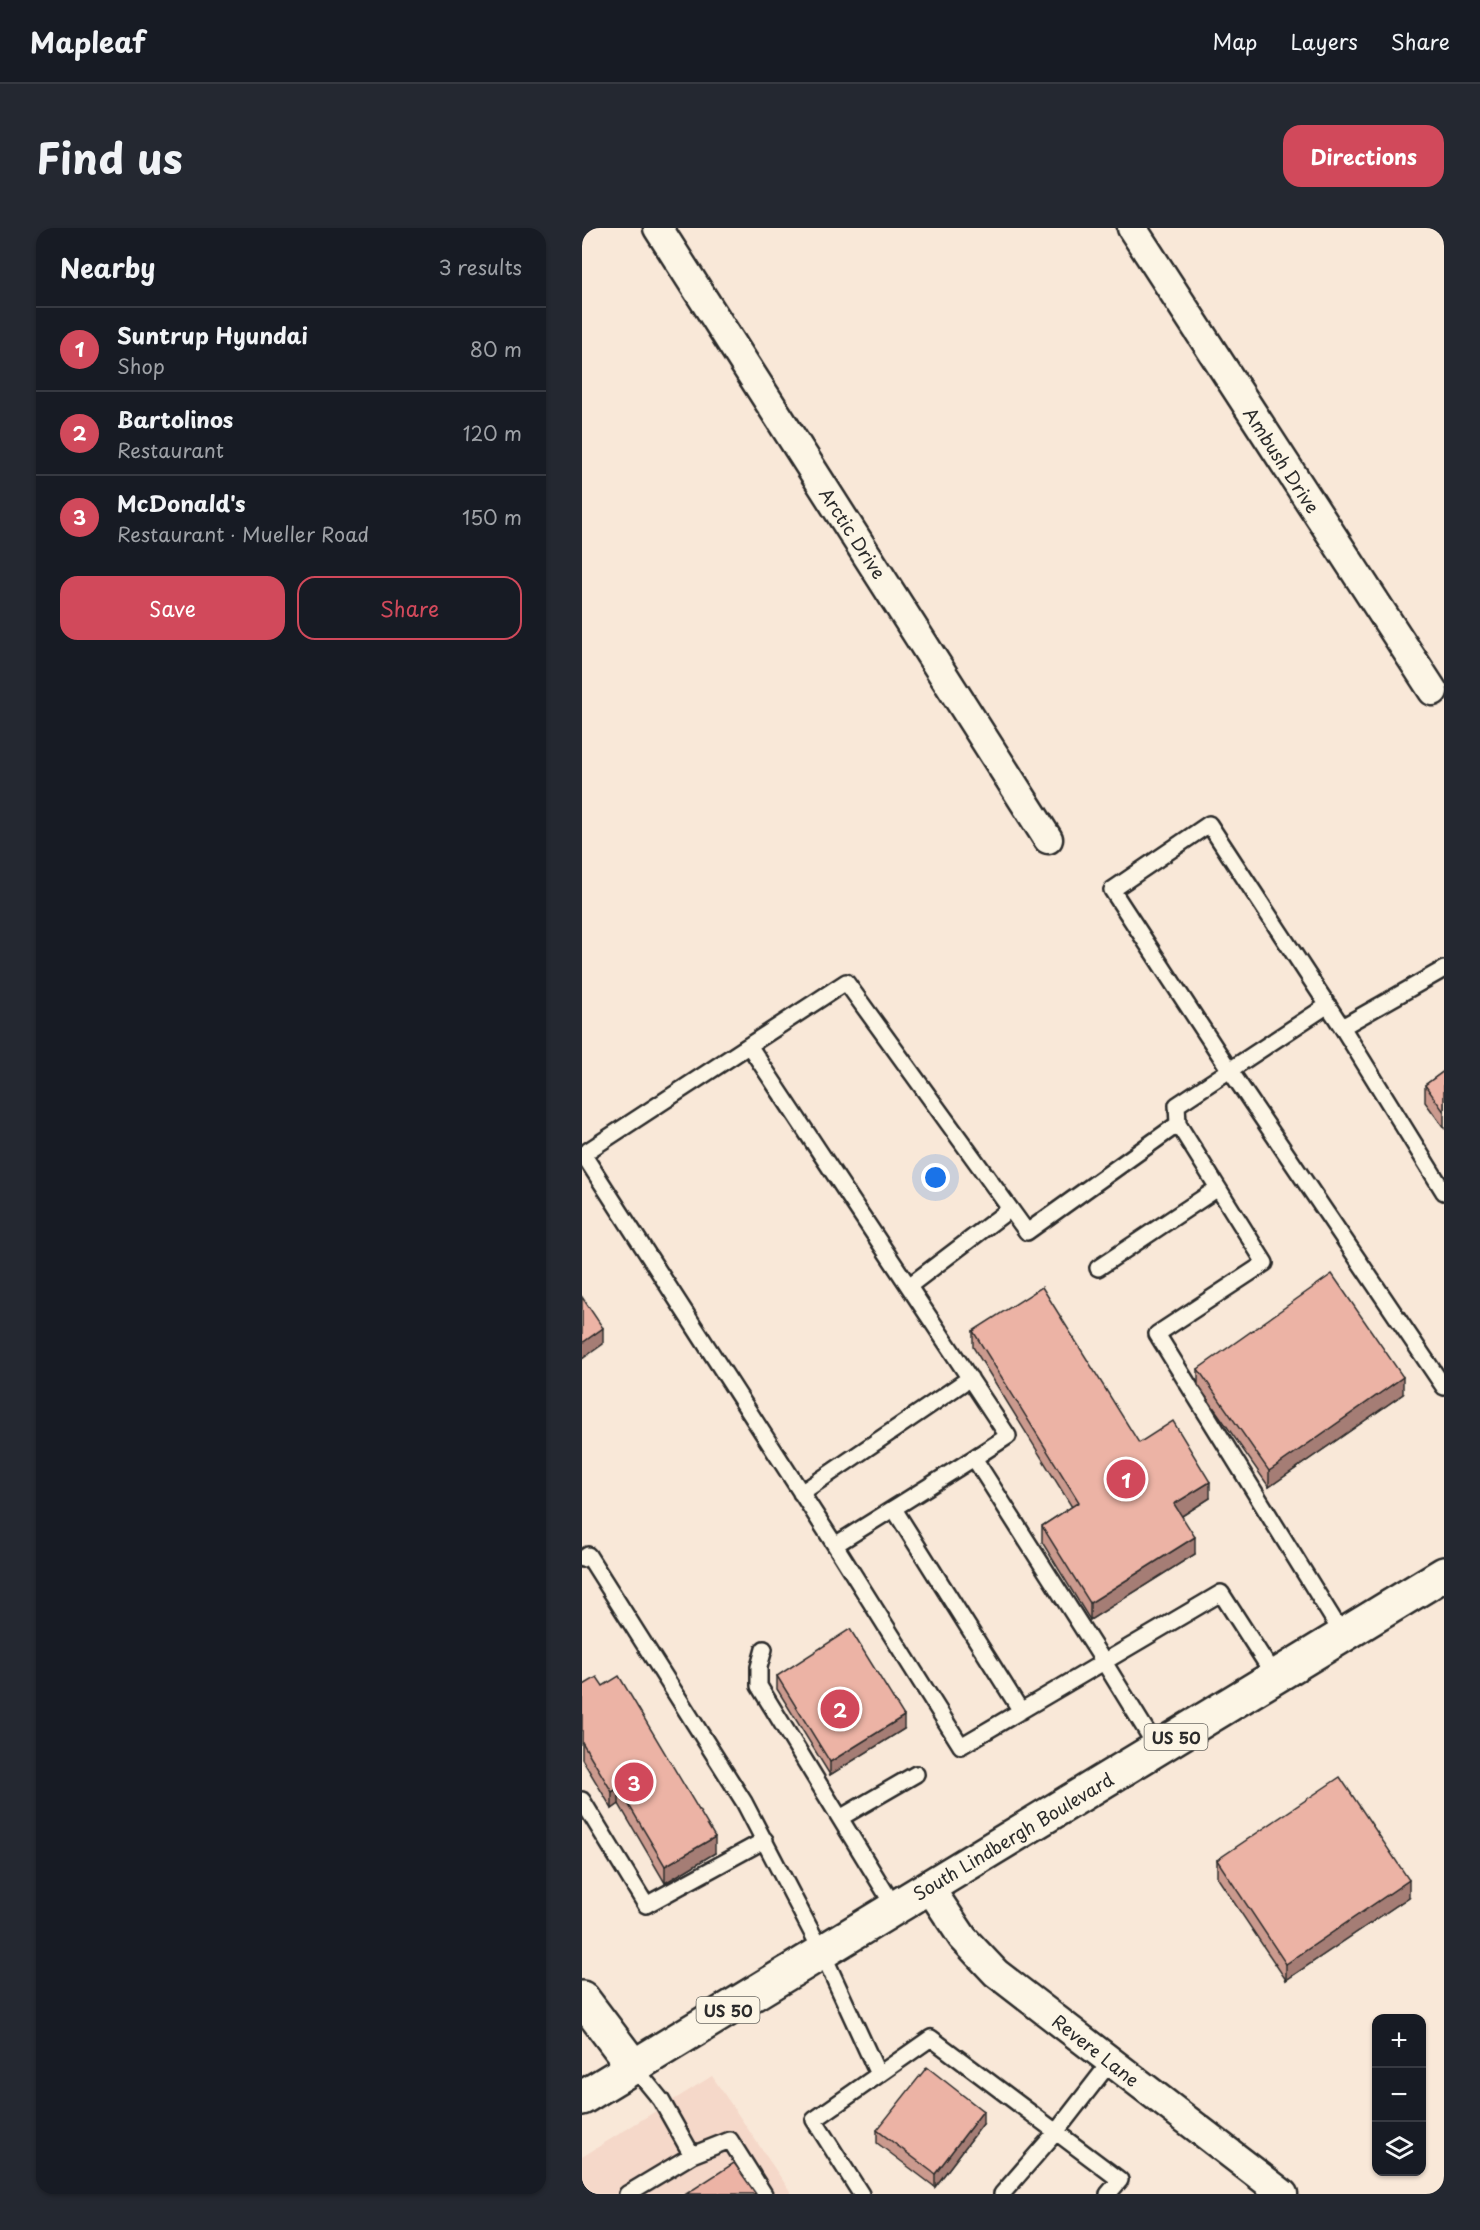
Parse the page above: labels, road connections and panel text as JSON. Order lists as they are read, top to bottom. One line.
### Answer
{"streets":{"main road":["US 50","South Lindbergh Boulevard"],"street":["Ambush Drive","Arctic Drive","Revere Lane"]},"crossings":[["South Lindbergh Boulevard","Revere Lane"]],"page":{"header":"Mapleaf","nav":["Map","Layers","Share"],"title":"Find us","buttons":["Directions",["Save","Share"]],"heading":["Nearby","3 results"],"list":[{"mark":"1","name":"Suntrup Hyundai","note":"Shop","value":"80 m"},{"mark":"2","name":"Bartolinos","note":"Restaurant","value":"120 m"},{"mark":"3","name":"McDonald's","note":"Restaurant · Mueller Road","value":"150 m"}],"pins":["1","2","3"],"map_buttons":["+","−"]}}
